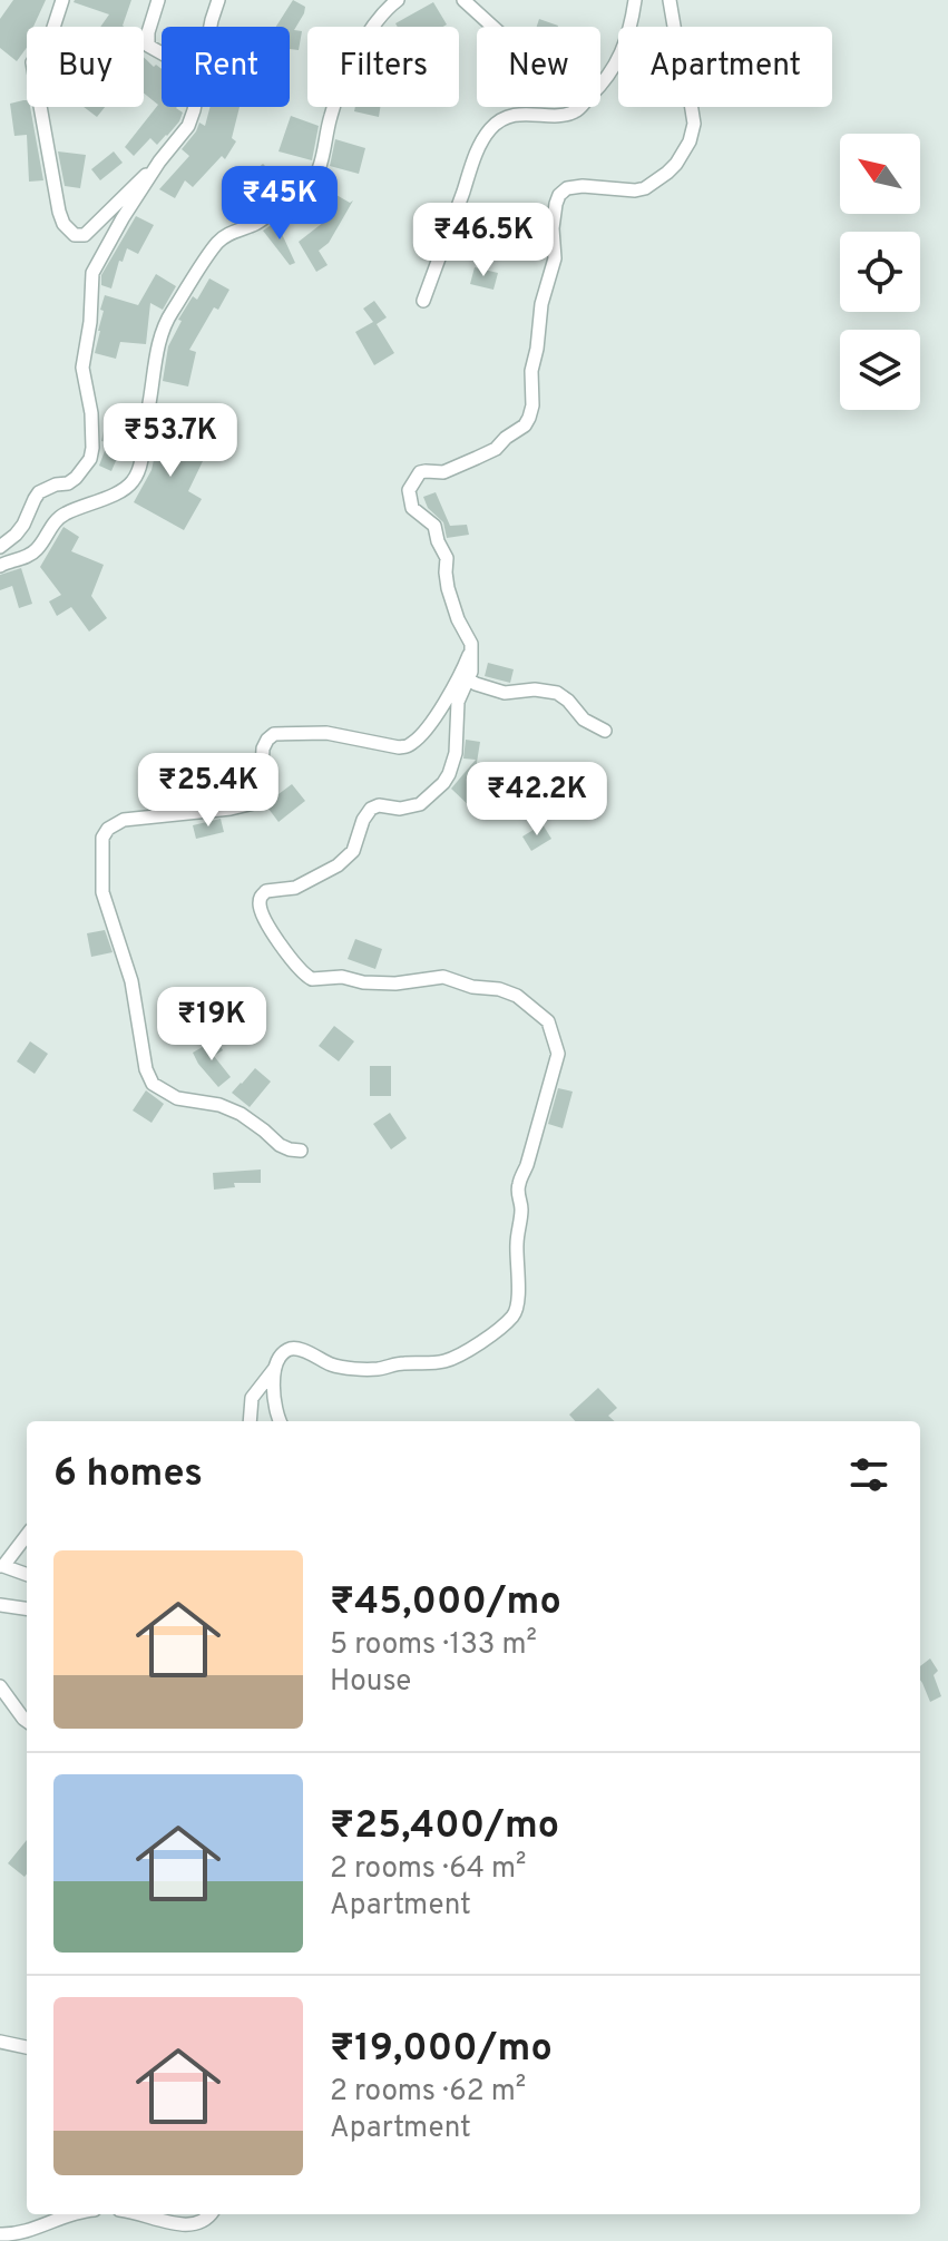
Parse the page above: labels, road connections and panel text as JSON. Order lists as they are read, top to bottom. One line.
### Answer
{"north":"top left","page":{"chip":["Buy","Rent","Filters","New","Apartment"],"price":["₹45K","₹46.5K","₹53.7K","₹25.4K","₹42.2K","₹19K"],"heading":"6 homes","list":[{"name":"₹45,000/mo","note":"5 rooms · 133 m² · House"},{"name":"₹25,400/mo","note":"2 rooms · 64 m² · Apartment"},{"name":"₹19,000/mo","note":"2 rooms · 62 m² · Apartment"}]}}
